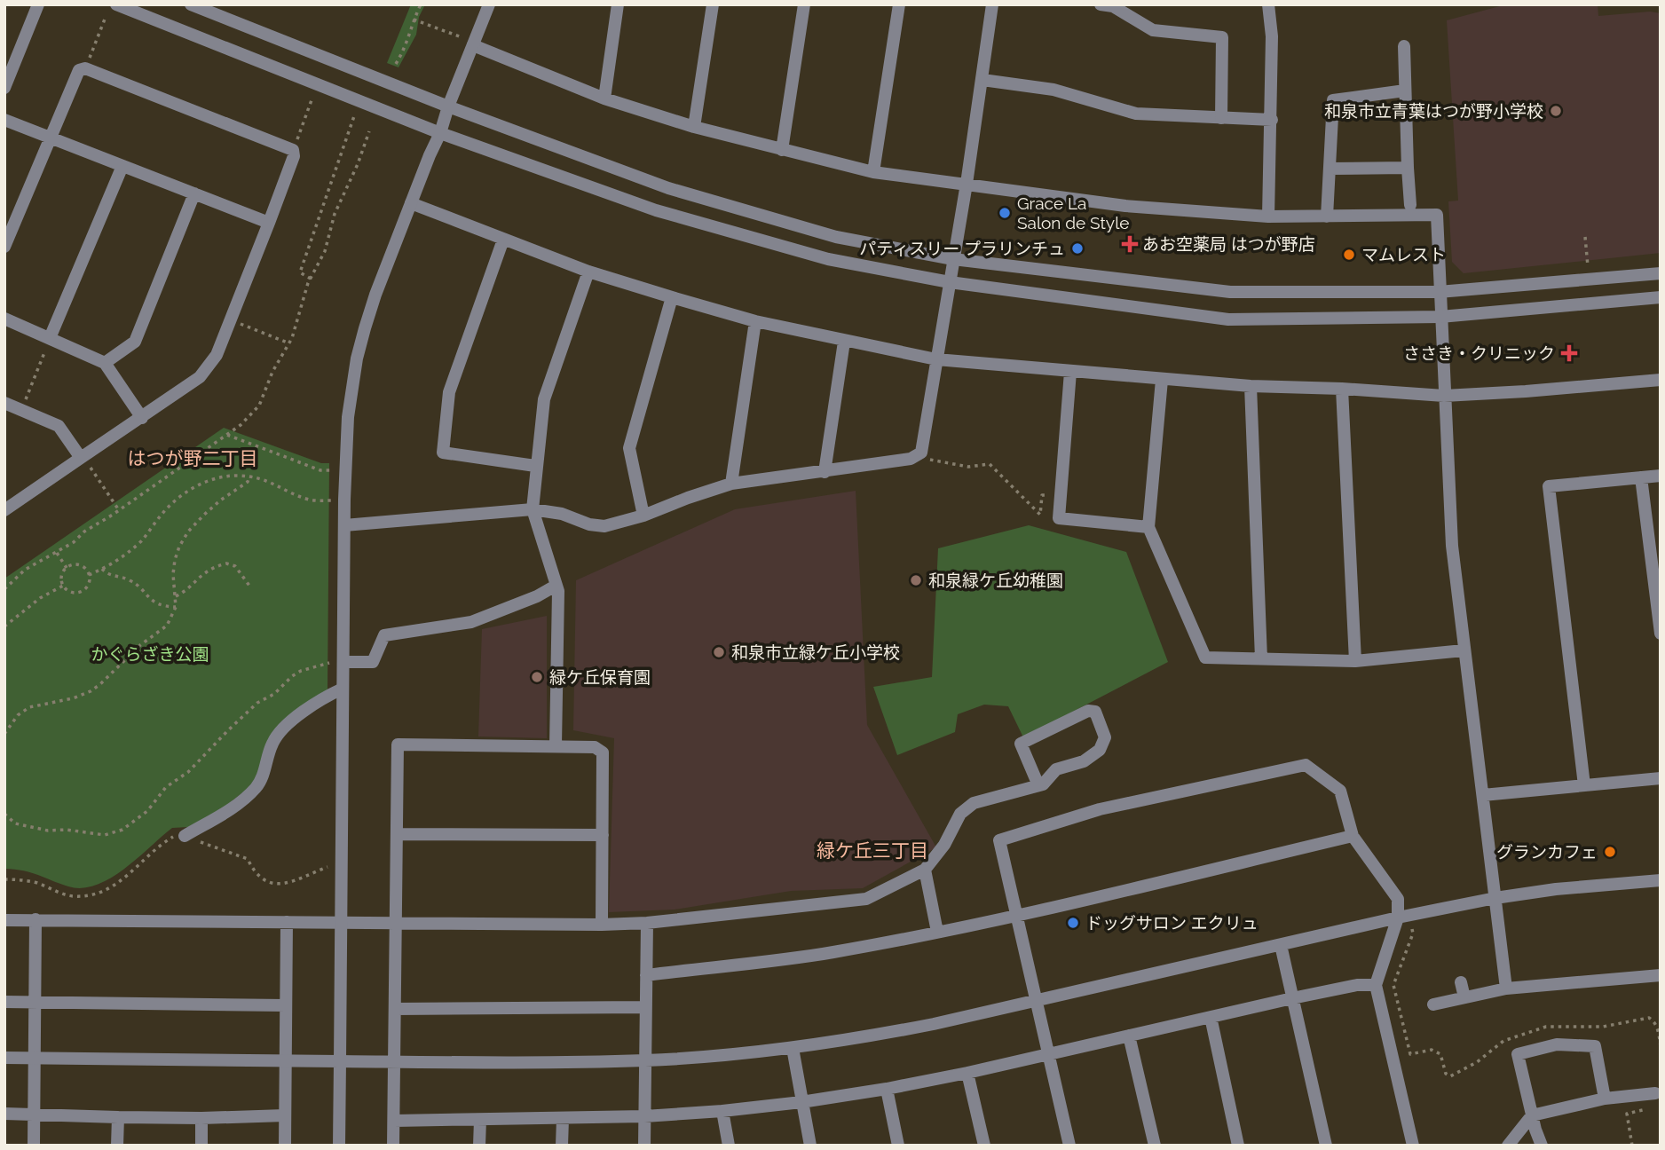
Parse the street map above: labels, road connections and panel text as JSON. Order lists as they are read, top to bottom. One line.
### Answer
{"districts":["はつが野二丁目","緑ケ丘三丁目"],"parks":["かぐらざき公園"],"places":{"other":["和泉市立青葉はつが野小学校","Grace La Salon de Style","パティスリー プラリンチュ","マムレスト","和泉緑ケ丘幼稚園","和泉市立緑ケ丘小学校","緑ケ丘保育園","グランカフェ","ドッグサロン エクリュ"],"health":["あお空薬局 はつが野店","ささき・クリニック"]}}
